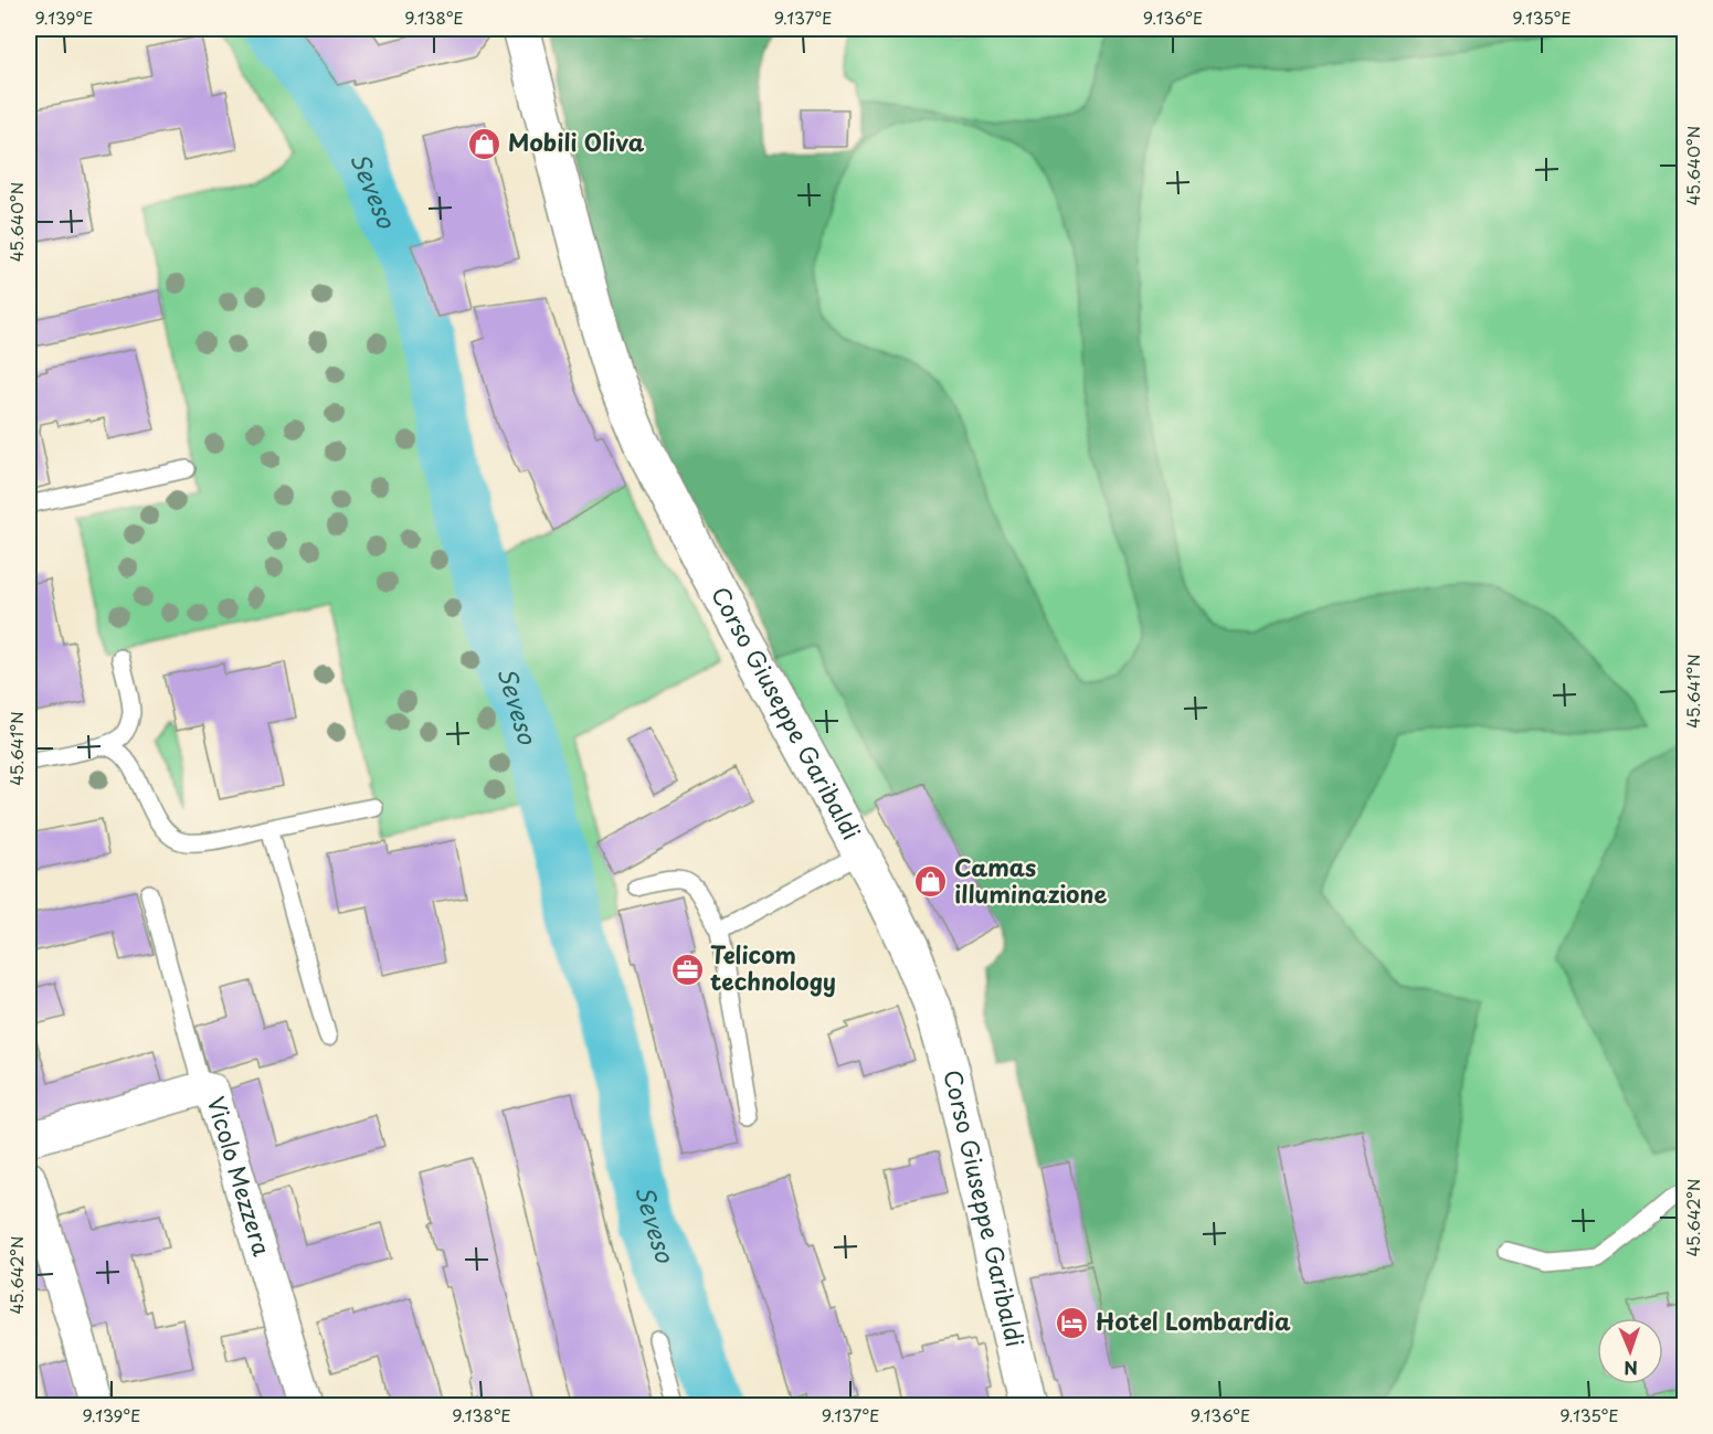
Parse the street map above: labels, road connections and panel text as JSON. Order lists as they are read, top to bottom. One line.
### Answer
{"streets":{"main road":["Corso Giuseppe Garibaldi"],"street":["Vicolo Mezzera"]},"water":["Seveso"],"places":{"shop":["Mobili Oliva","Camas illuminazione"],"office":["Telicom technology"],"hotel":["Hotel Lombardia"]},"north":"bottom","coordinates":["9.139°E","9.138°E","9.137°E","9.136°E","9.135°E","45.640°N","45.641°N","45.642°N"]}
